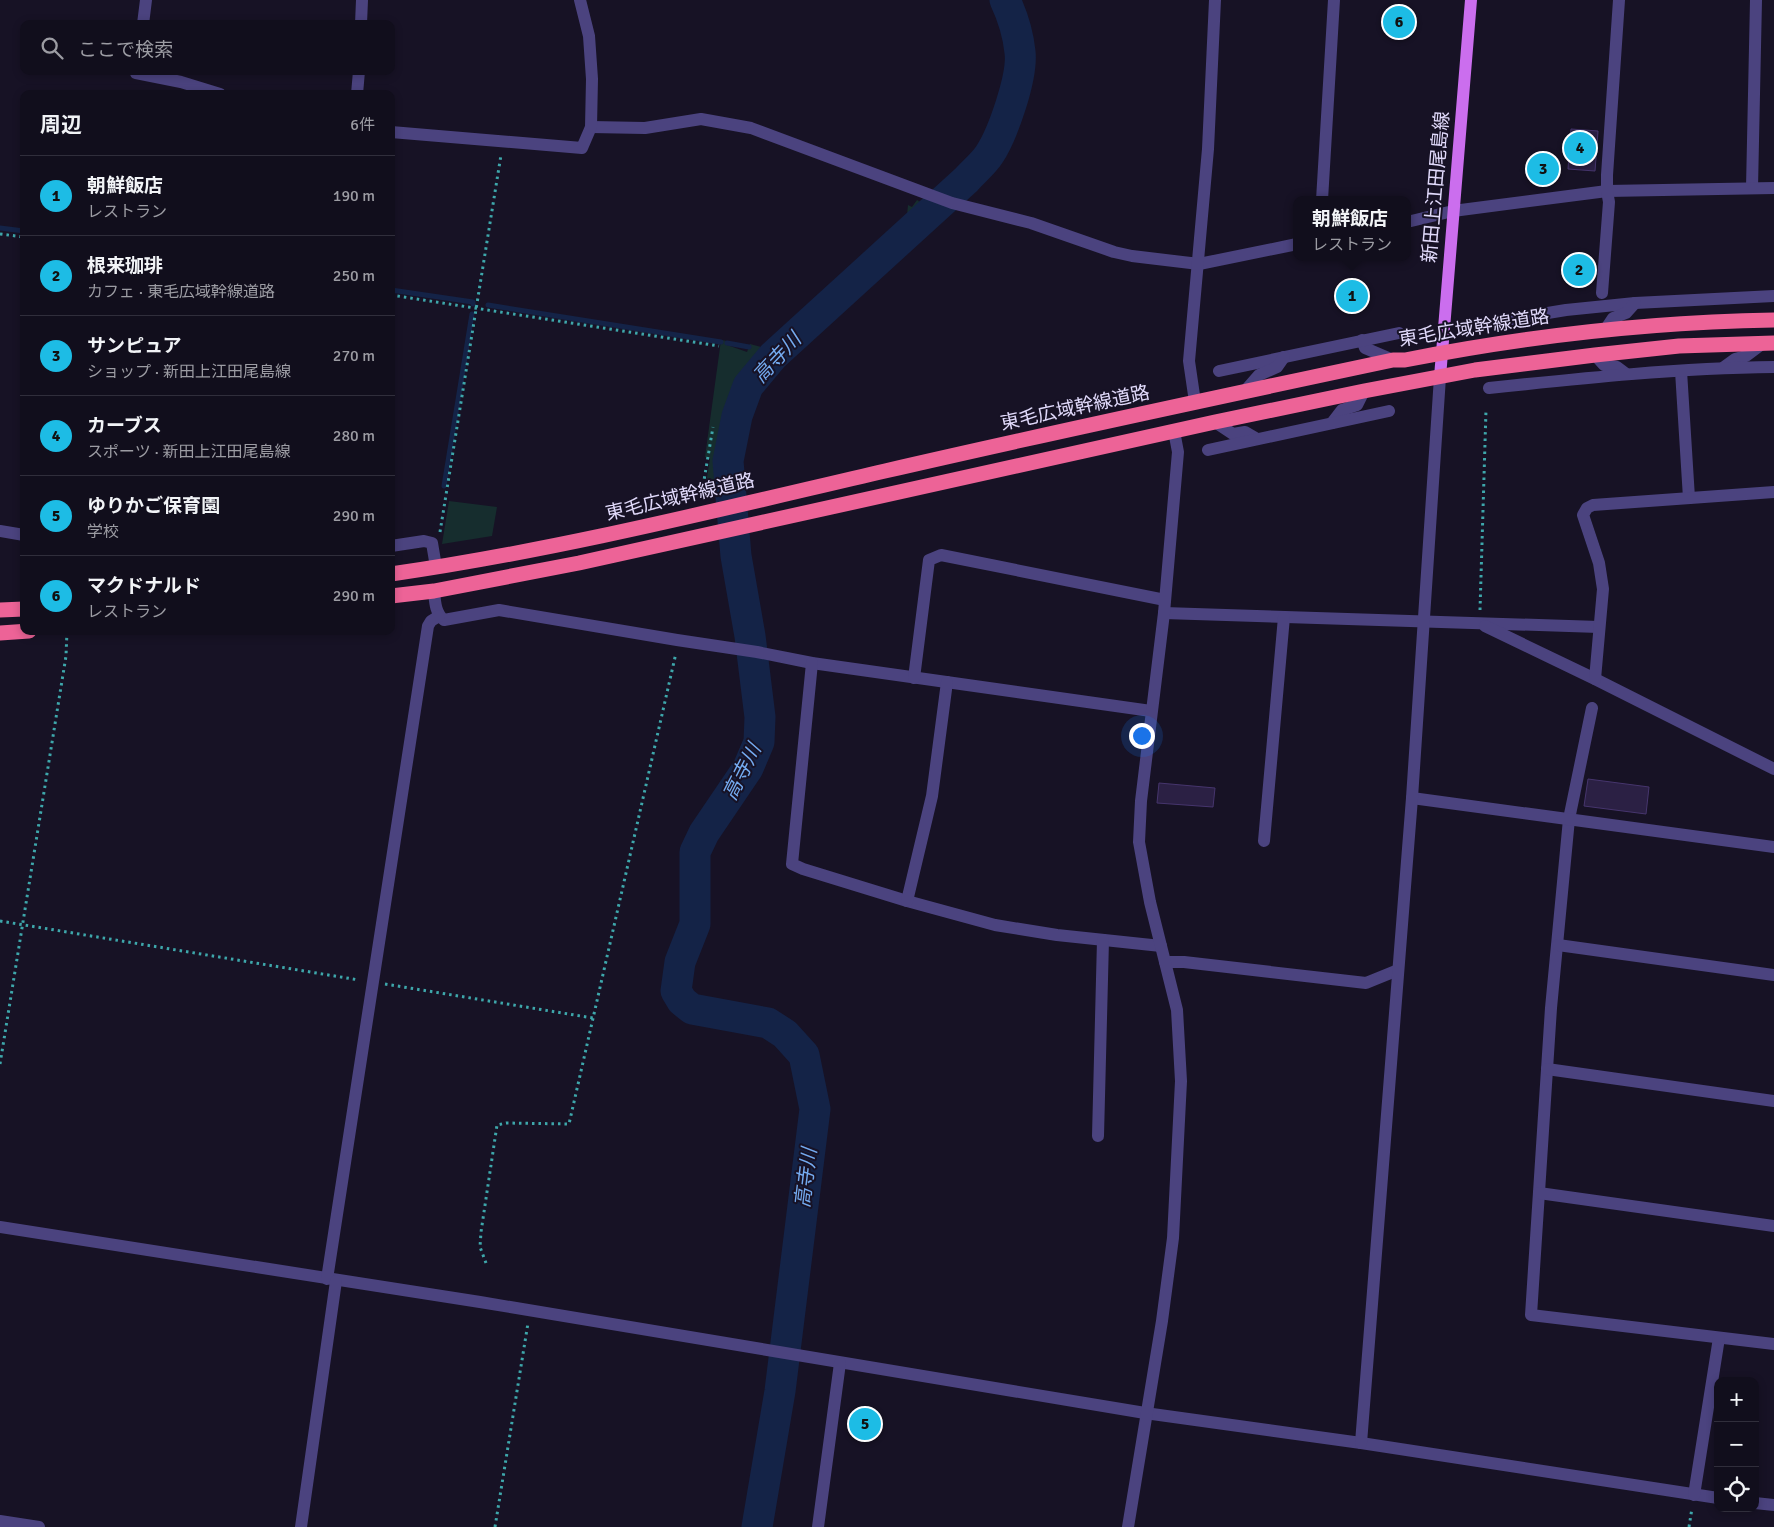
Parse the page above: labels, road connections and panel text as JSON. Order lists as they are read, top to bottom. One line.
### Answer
{"streets":{"highway":["東毛広域幹線道路"],"main road":["新田上江田尾島線"]},"crossings":[["新田上江田尾島線","東毛広域幹線道路"]],"water":["高寺川"],"page":{"pins":["6","4","3","2","1","5"],"search":"ここで検索","heading":["周辺","6件"],"list":[{"mark":"1","name":"朝鮮飯店","note":"レストラン","value":"190 m"},{"mark":"2","name":"根来珈琲","note":"カフェ · 東毛広域幹線道路","value":"250 m"},{"mark":"3","name":"サンピュア","note":"ショップ · 新田上江田尾島線","value":"270 m"},{"mark":"4","name":"カーブス","note":"スポーツ · 新田上江田尾島線","value":"280 m"},{"mark":"5","name":"ゆりかご保育園","note":"学校","value":"290 m"},{"mark":"6","name":"マクドナルド","note":"レストラン","value":"290 m"}],"popup":["朝鮮飯店","レストラン"],"map_buttons":["+","−"]}}
